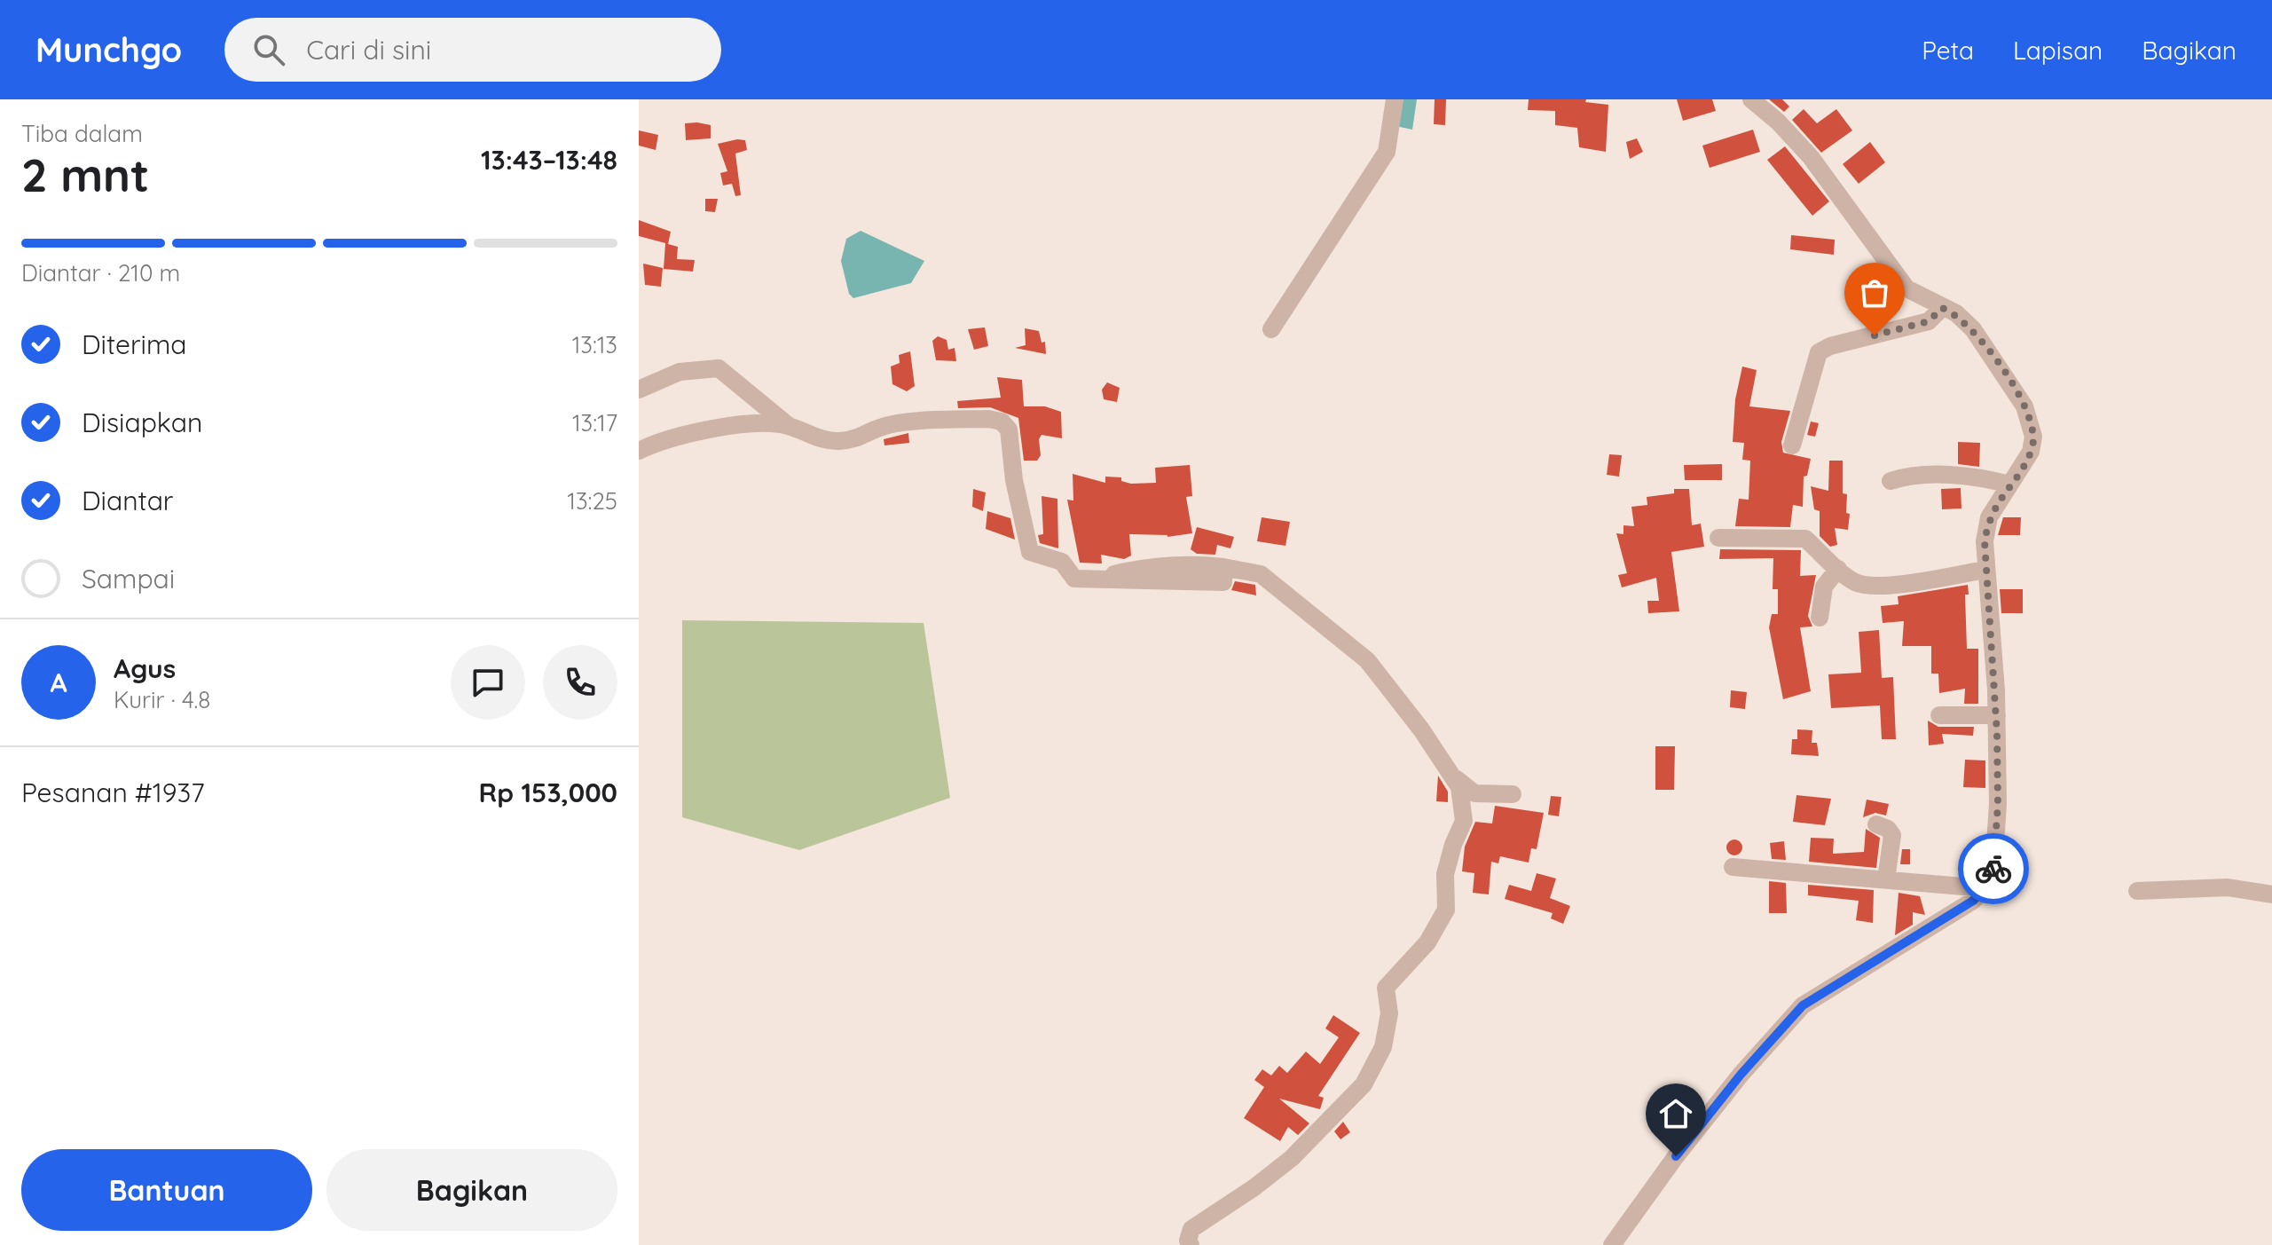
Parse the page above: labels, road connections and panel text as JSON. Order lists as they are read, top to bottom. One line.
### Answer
{"page":{"header":"Munchgo","search":"Cari di sini","nav":["Peta","Lapisan","Bagikan"],"heading":["2 mnt","Tiba dalam","13:43–13:48"],"panel":["Agus","Kurir · 4.8","Pesanan #1937","Rp 153,000"],"bar":"Diantar · 210 m","list":[["Diterima","13:13"],["Disiapkan","13:17"],["Diantar","13:25"],"Sampai"],"round":"A","buttons":["Bantuan","Bagikan"]}}
